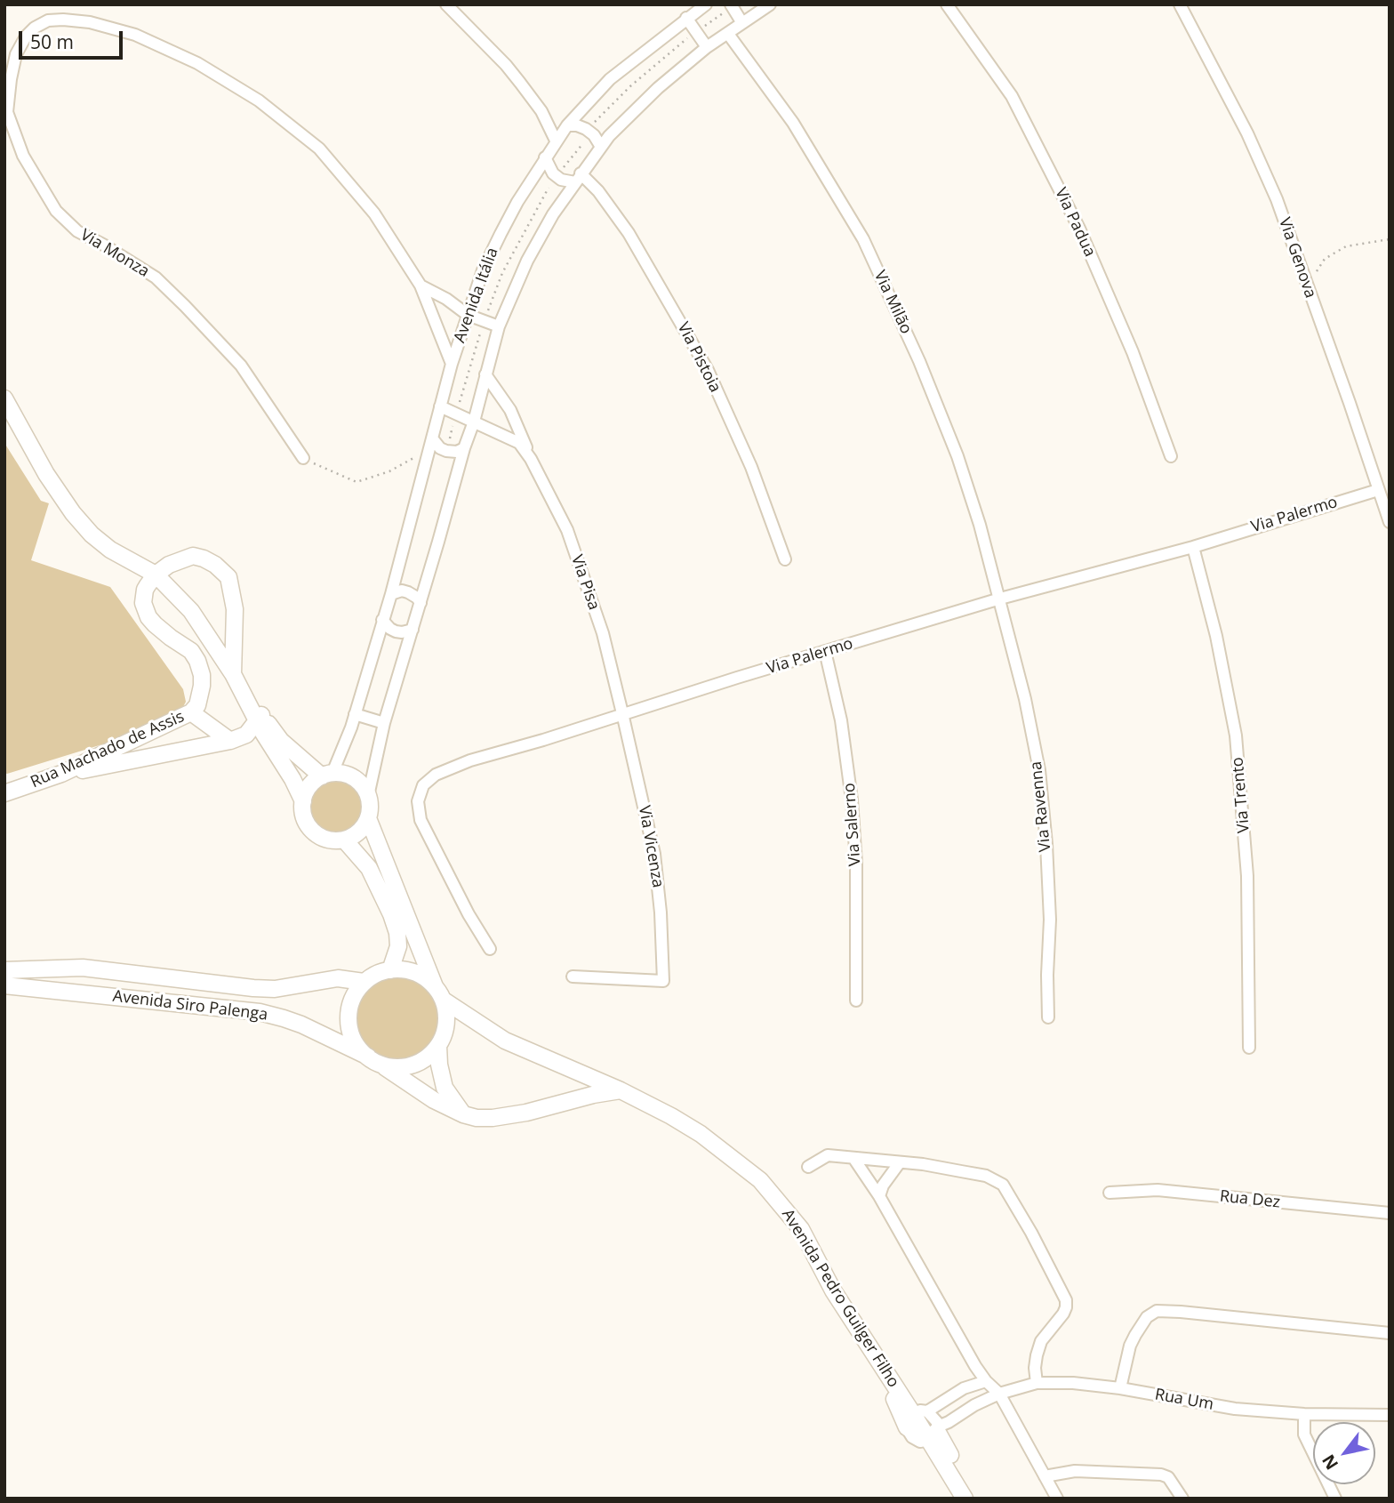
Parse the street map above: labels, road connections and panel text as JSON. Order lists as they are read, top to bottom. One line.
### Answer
{"streets":{"main road":["Rua Machado de Assis","Avenida Siro Palenga","Avenida Pedro Guilger Filho"],"street":["Via Padua","Via Monza","Via Genova","Avenida Itália","Via Milão","Via Pistoia","Via Palermo","Via Pisa","Via Trento","Via Ravenna","Via Salerno","Via Vicenza","Rua Dez","Rua Um"]},"crossings":[["Via Monza","Avenida Itália"],["Via Genova","Via Palermo"],["Avenida Itália","Via Milão"],["Avenida Itália","Via Pistoia"],["Avenida Itália","Via Pisa"],["Via Milão","Via Palermo"],["Via Milão","Via Ravenna"],["Via Palermo","Via Pisa"],["Via Palermo","Via Trento"],["Via Palermo","Via Ravenna"],["Via Palermo","Via Salerno"],["Via Palermo","Via Vicenza"],["Via Pisa","Via Vicenza"],["Avenida Siro Palenga","Avenida Pedro Guilger Filho"]],"scale_bar":"50 m","north":"bottom left"}
